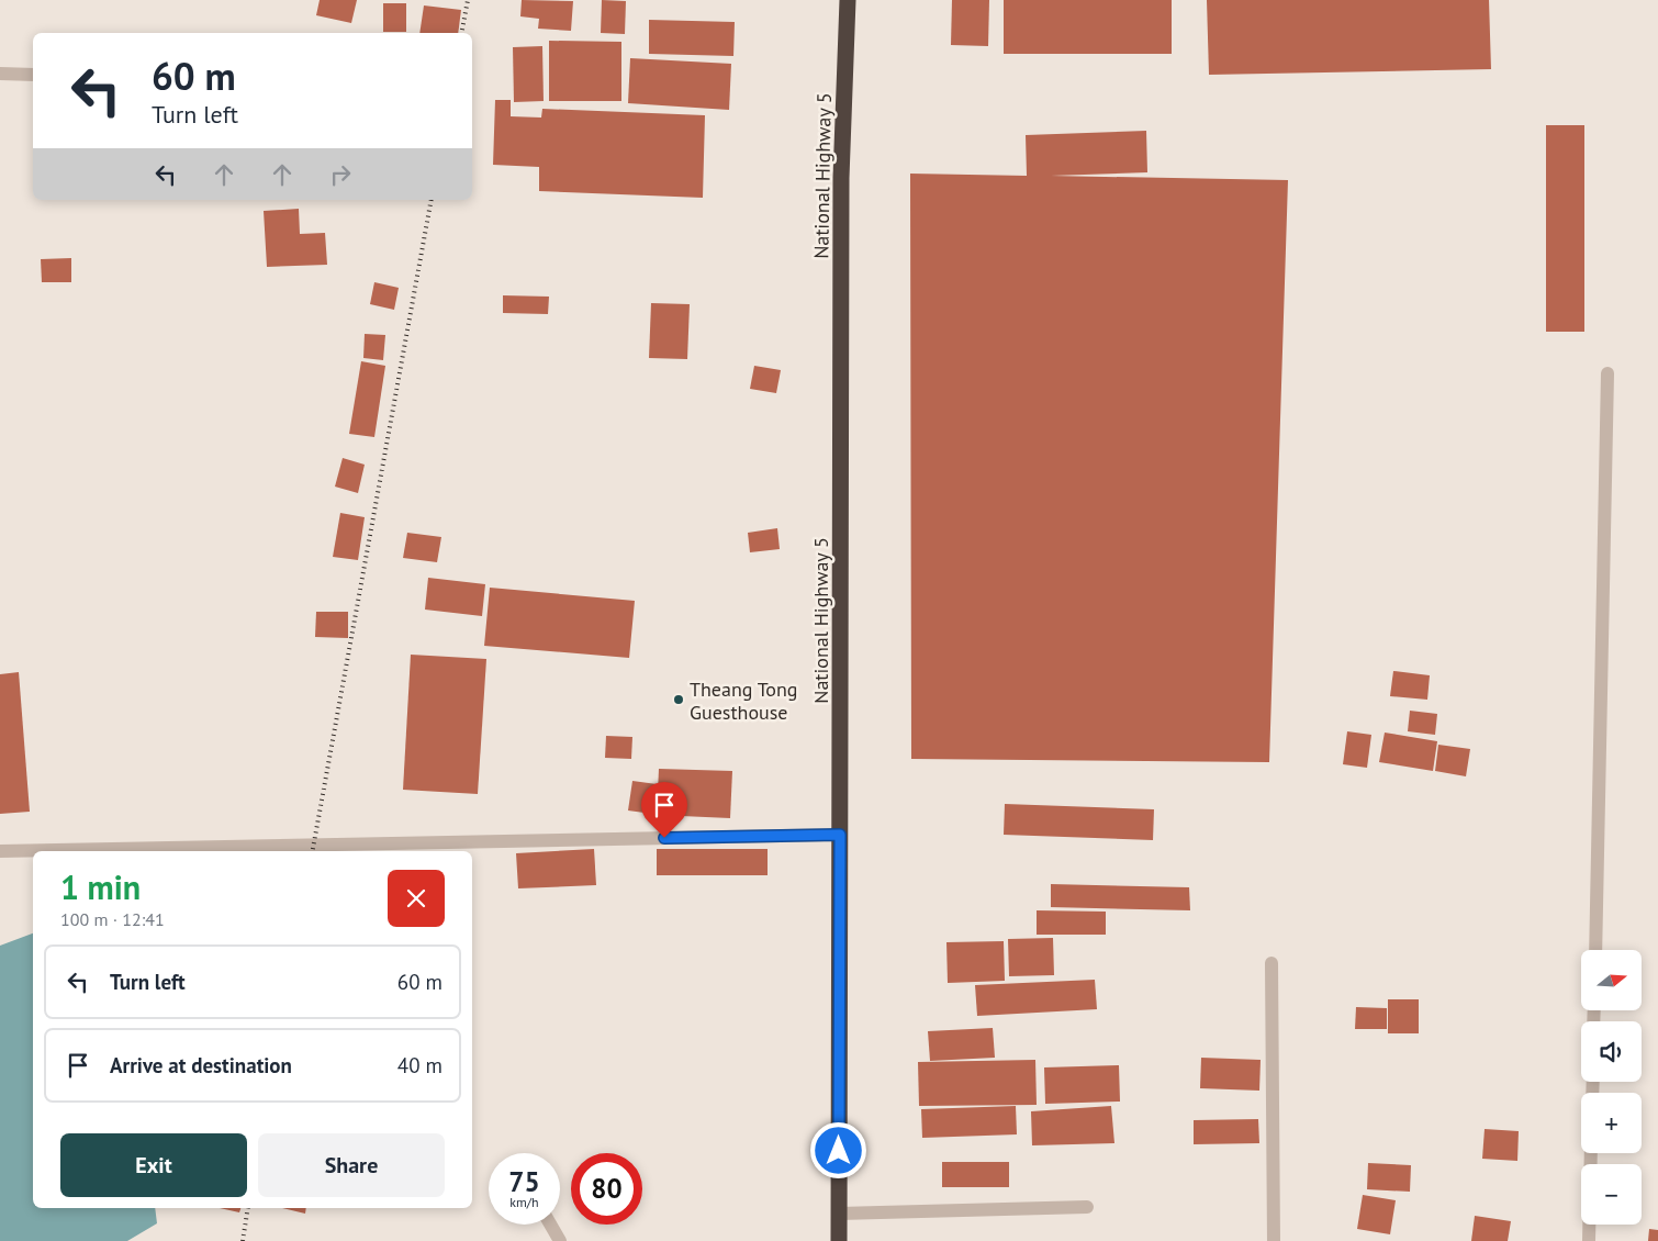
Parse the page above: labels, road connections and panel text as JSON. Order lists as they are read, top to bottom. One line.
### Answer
{"streets":{"highway":["National Highway 5"]},"places":["Theang Tong Guesthouse"],"north":"right","page":{"turn":["60 m","Turn left"],"heading":["1 min","100 m · 12:41"],"list":[{"name":"Turn left","value":"60 m"},{"name":"Arrive at destination","value":"40 m"}],"map_buttons":["+","−"],"buttons":["Exit","Share"],"speed":"75 km/h","limit":"80"}}
